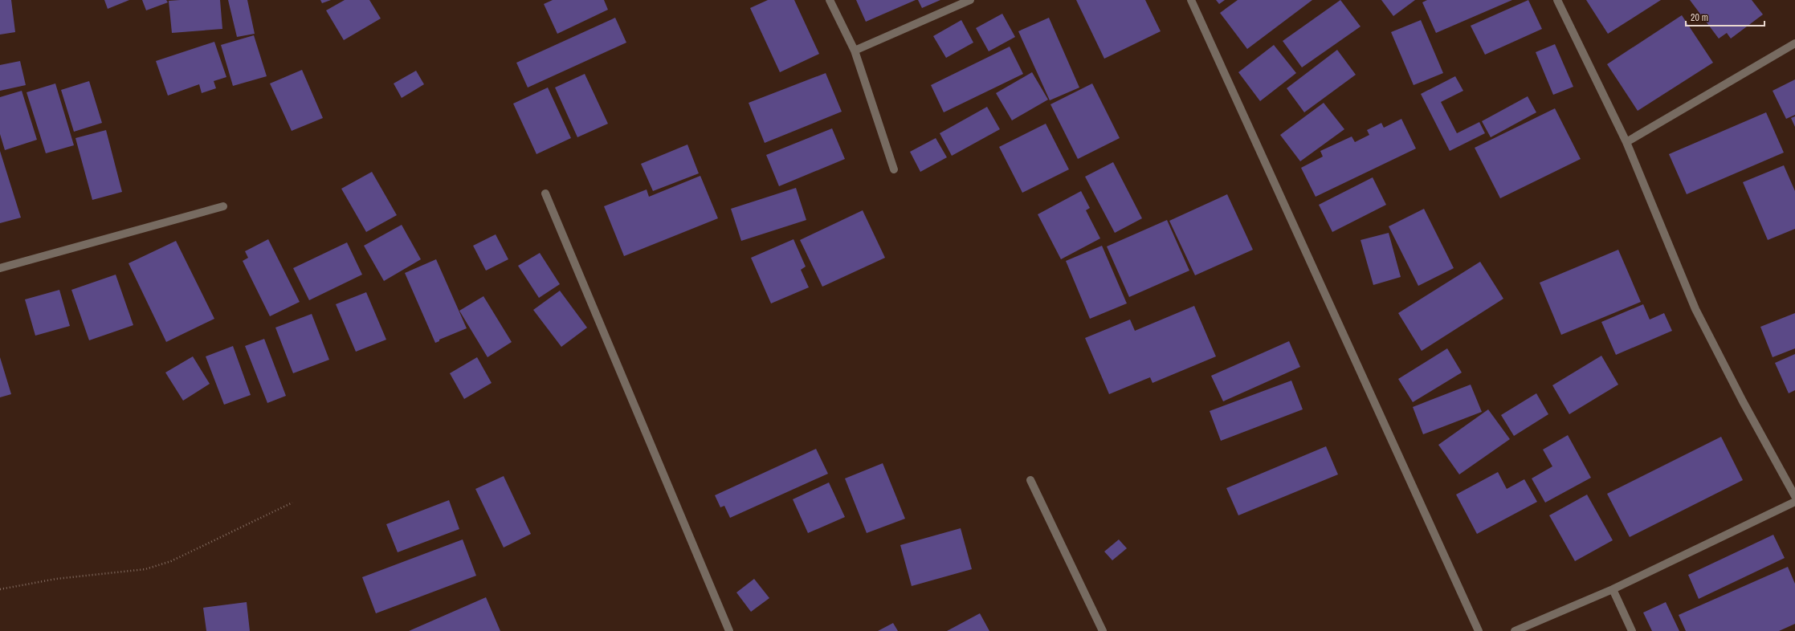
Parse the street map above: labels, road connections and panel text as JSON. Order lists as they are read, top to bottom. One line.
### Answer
{"scale_bar":"20 m"}
